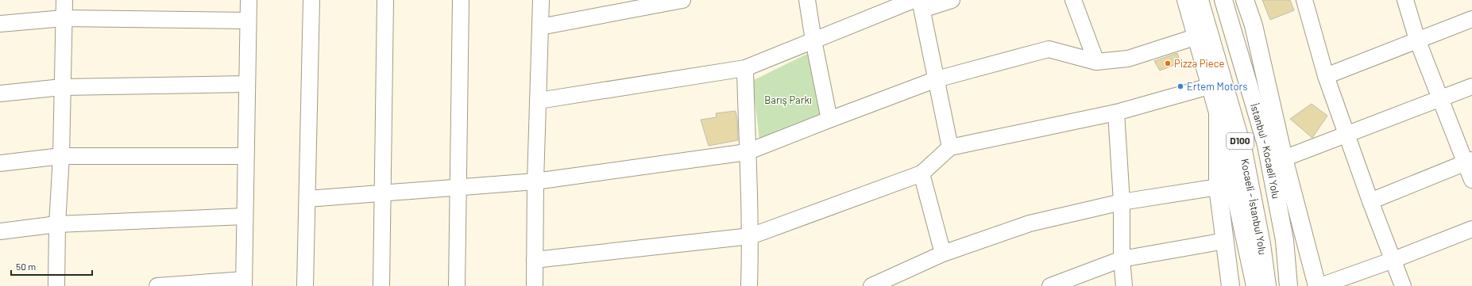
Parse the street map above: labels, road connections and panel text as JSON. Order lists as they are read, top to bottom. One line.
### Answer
{"streets":{"main road":["D100","İstanbul - Kocaeli Yolu","Kocaeli - İstanbul Yolu"]},"parks":["Barış Parkı"],"places":["Pizza Piece","Ertem Motors"],"scale_bar":"50 m"}
